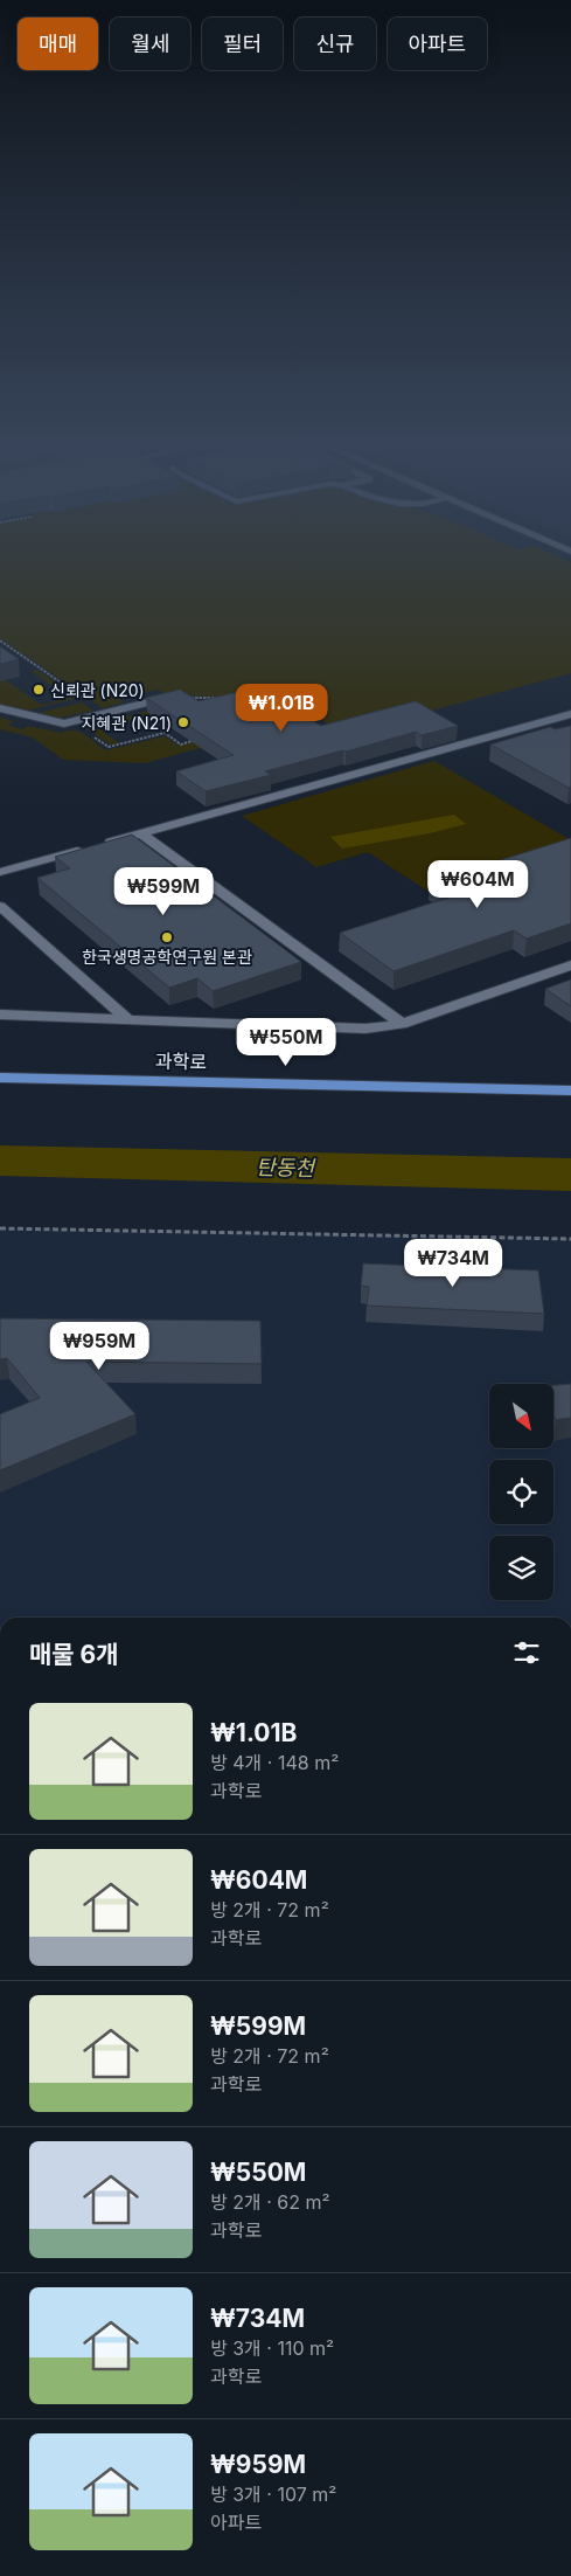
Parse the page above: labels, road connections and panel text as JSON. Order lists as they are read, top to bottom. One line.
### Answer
{"streets":{"main road":["과학로"]},"water":["탄동천"],"places":["신뢰관 (N20)","지혜관 (N21)","한국생명공학연구원 본관"],"north":"bottom right","page":{"chip":["매매","월세","필터","신규","아파트"],"price":["₩1.01B","₩604M","₩599M","₩550M","₩734M","₩959M"],"heading":"매물 6개","list":[{"name":"₩1.01B","note":"방 4개 · 148 m² · 과학로"},{"name":"₩604M","note":"방 2개 · 72 m² · 과학로"},{"name":"₩599M","note":"방 2개 · 72 m² · 과학로"},{"name":"₩550M","note":"방 2개 · 62 m² · 과학로"},{"name":"₩734M","note":"방 3개 · 110 m² · 과학로"},{"name":"₩959M","note":"방 3개 · 107 m² · 아파트"}]}}
